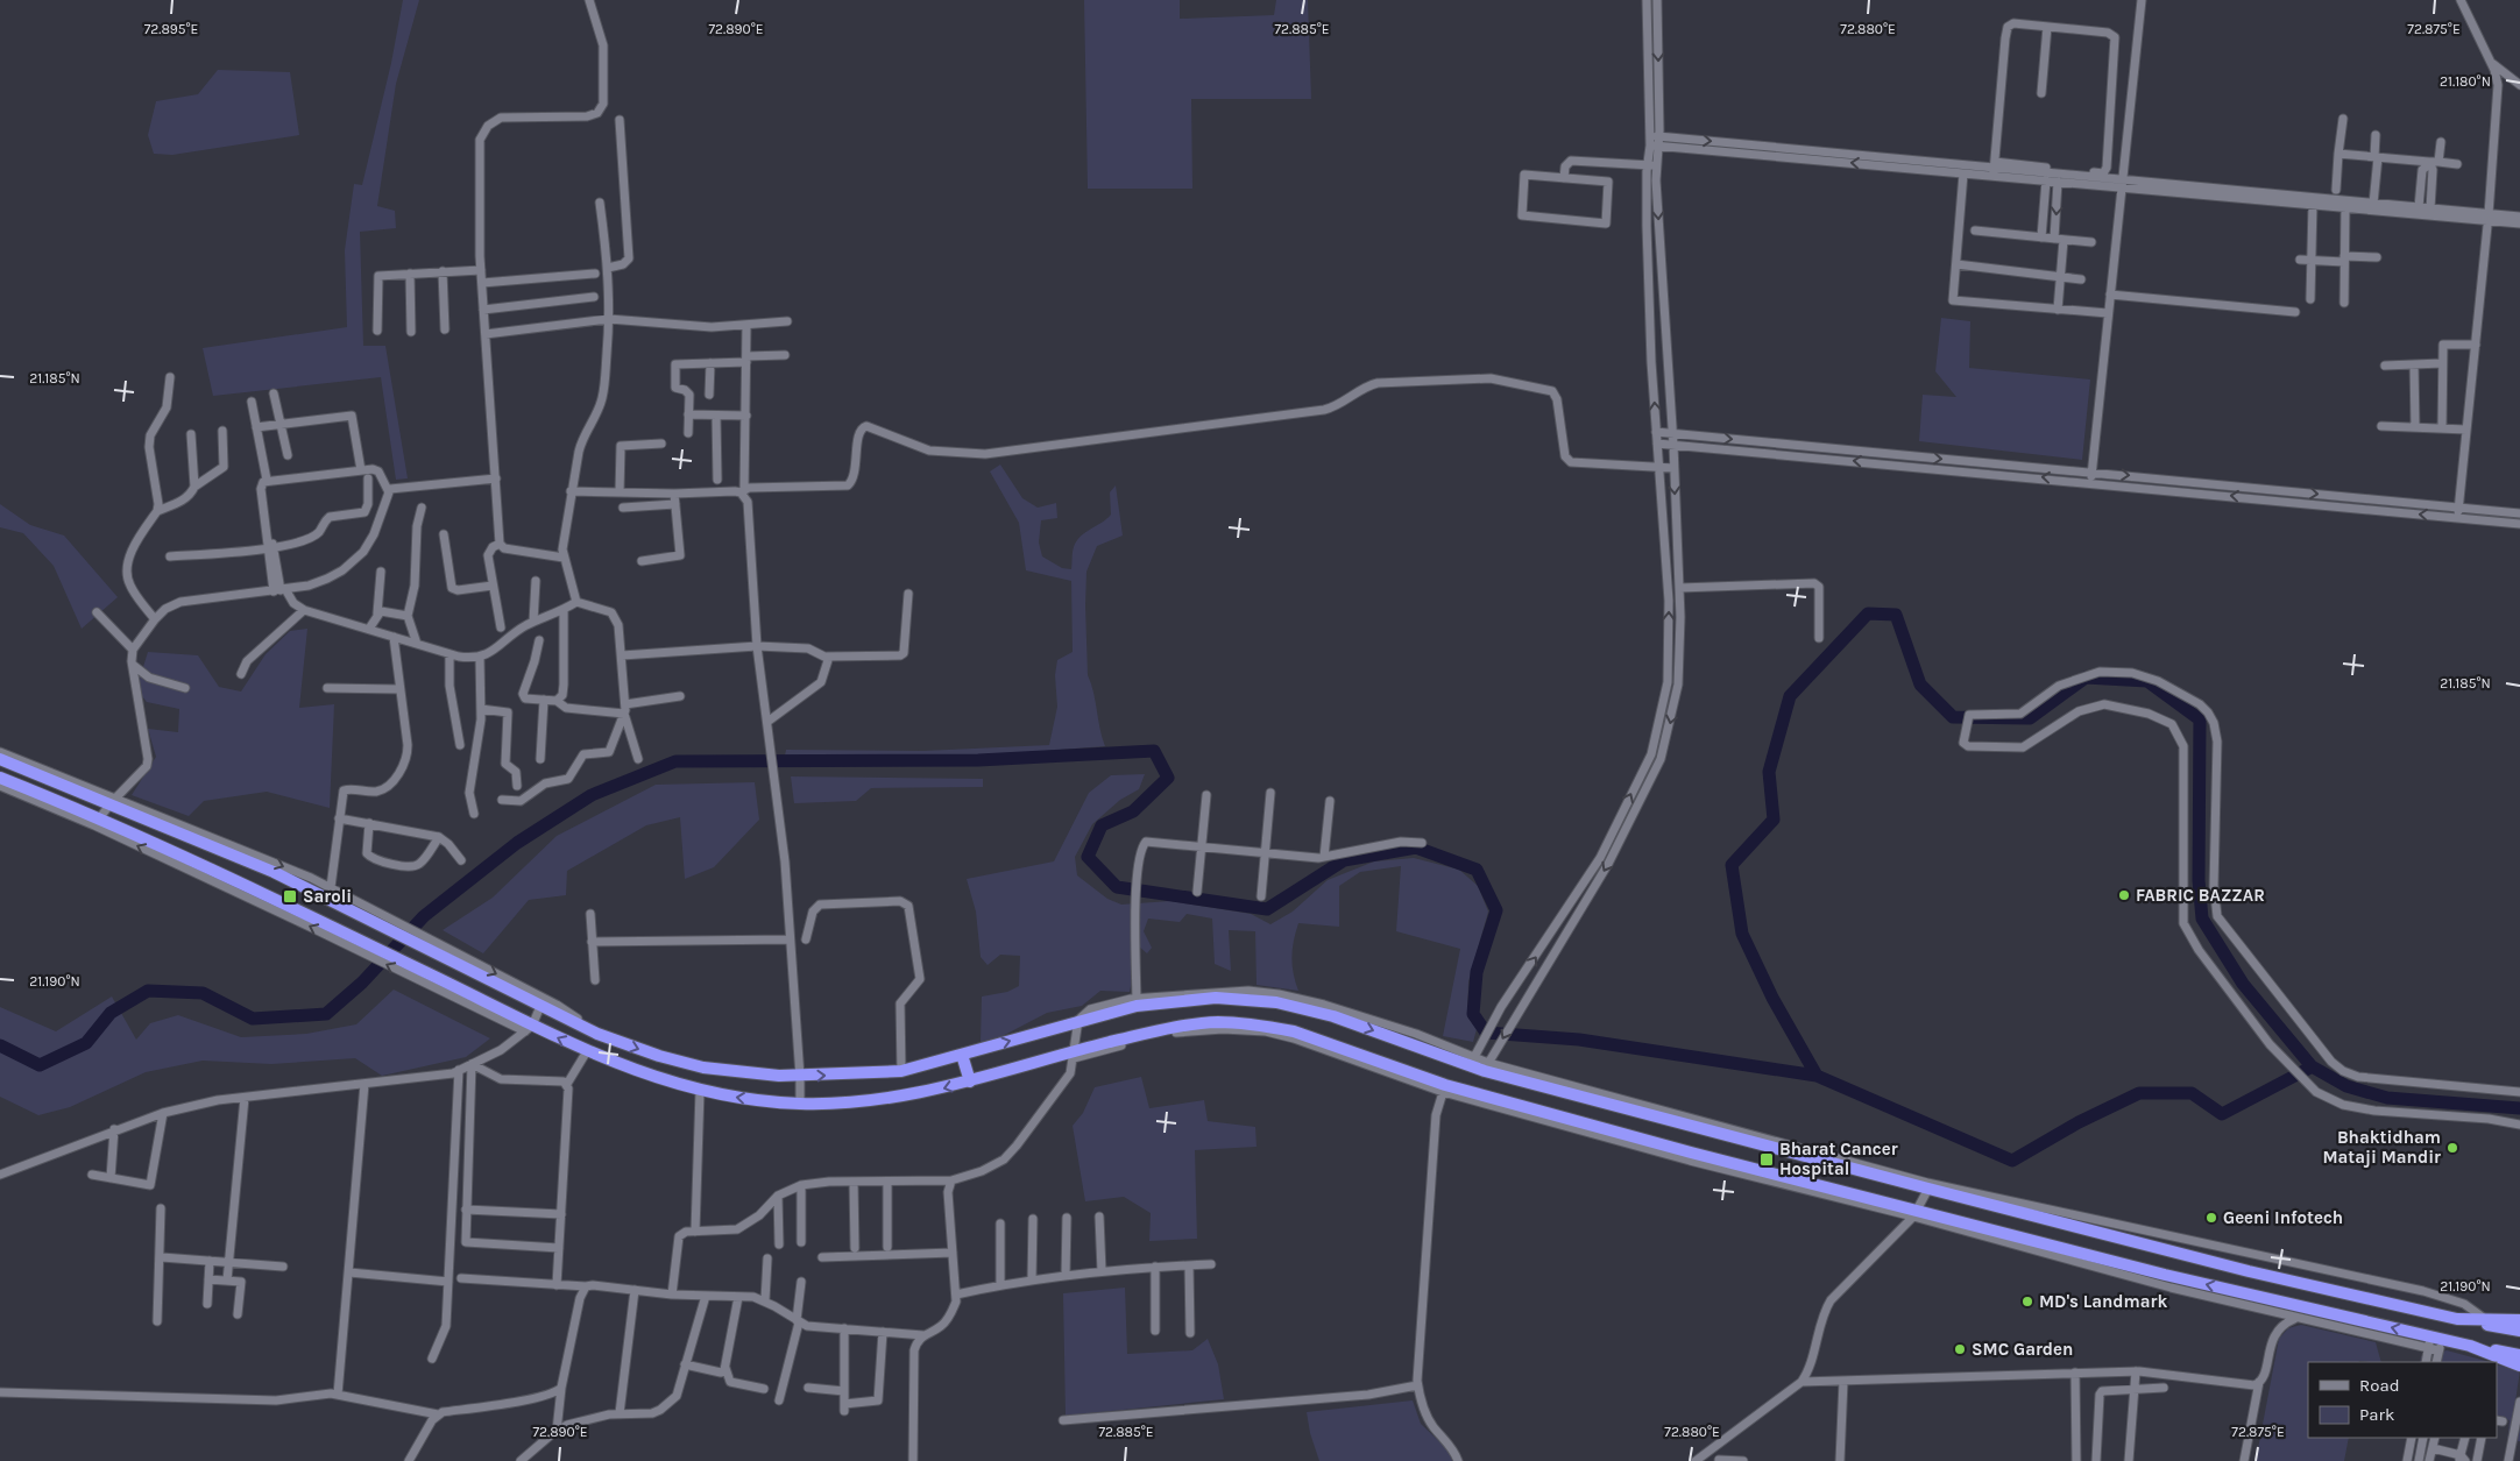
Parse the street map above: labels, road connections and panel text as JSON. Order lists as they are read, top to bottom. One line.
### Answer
{"places":{"other":["FABRIC BAZZAR","Bhaktidham Mataji Mandir","Geeni Infotech","MD's Landmark","SMC Garden"],"transit":["Saroli","Bharat Cancer Hospital"]},"legend":["Road","Park"],"coordinates":["72.895°E","72.890°E","72.885°E","72.880°E","72.875°E","21.180°N","21.185°N","21.190°N"]}
